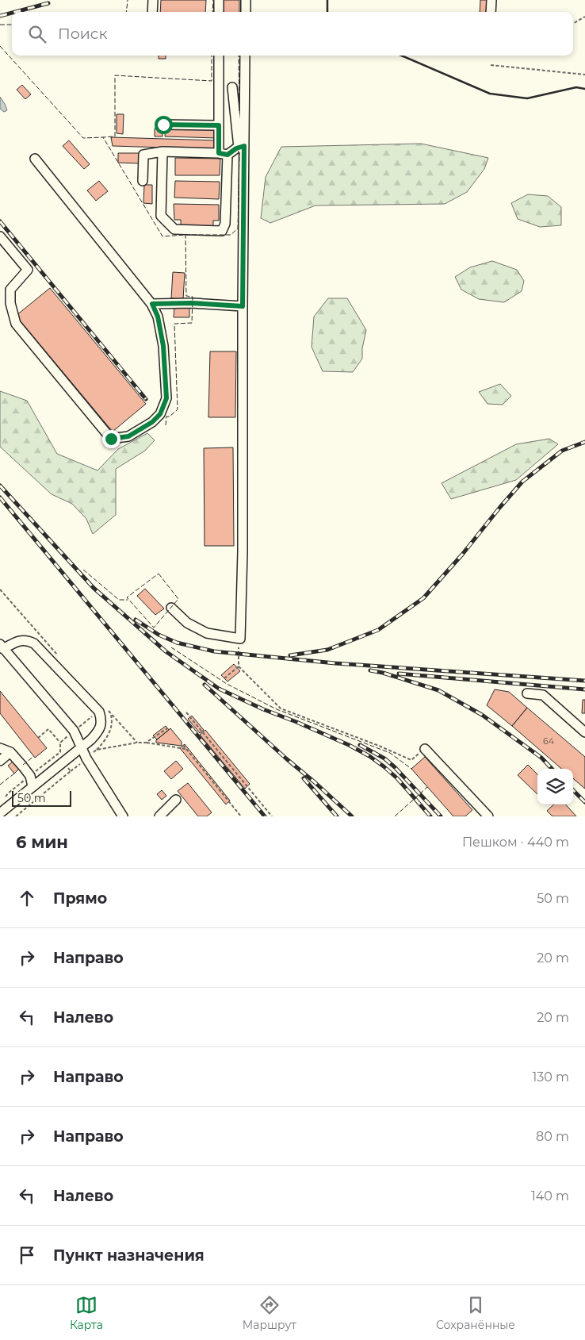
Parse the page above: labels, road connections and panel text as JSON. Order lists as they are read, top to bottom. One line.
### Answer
{"house_numbers":["64"],"scale_bar":"50 m","page":{"search":"Поиск","scale":"50 m","heading":["6 мин","Пешком · 440 m"],"list":[["Прямо","50 m"],["Направо","20 m"],["Налево","20 m"],["Направо","130 m"],["Направо","80 m"],["Налево","140 m"],"Пункт назначения"],"nav":["Карта","Маршрут","Сохранённые"]}}
